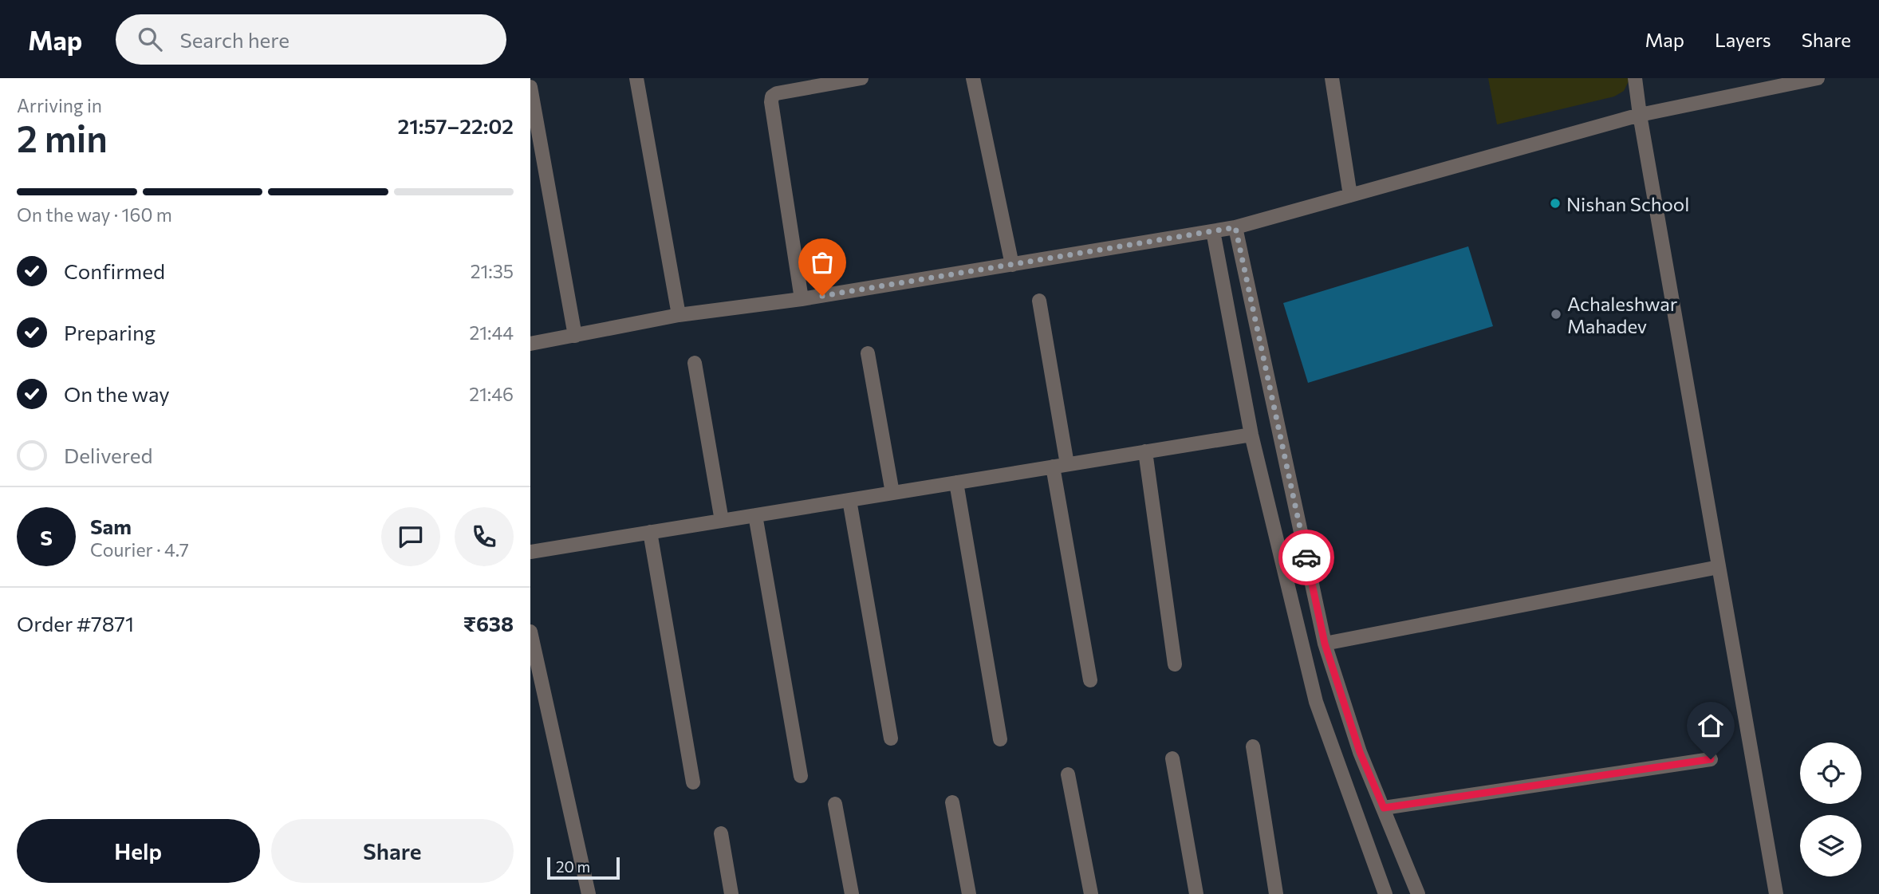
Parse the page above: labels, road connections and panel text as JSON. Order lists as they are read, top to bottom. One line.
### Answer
{"places":["Nishan School","Achaleshwar Mahadev"],"scale_bar":"20 m","page":{"header":"Map","search":"Search here","nav":["Map","Layers","Share"],"heading":["2 min","Arriving in","21:57–22:02"],"panel":["Sam","Courier · 4.7","Order #7871","₹638"],"bar":"On the way · 160 m","list":[["Confirmed","21:35"],["Preparing","21:44"],["On the way","21:46"],"Delivered"],"round":"S","buttons":["Help","Share"],"scale":"20 m"}}
